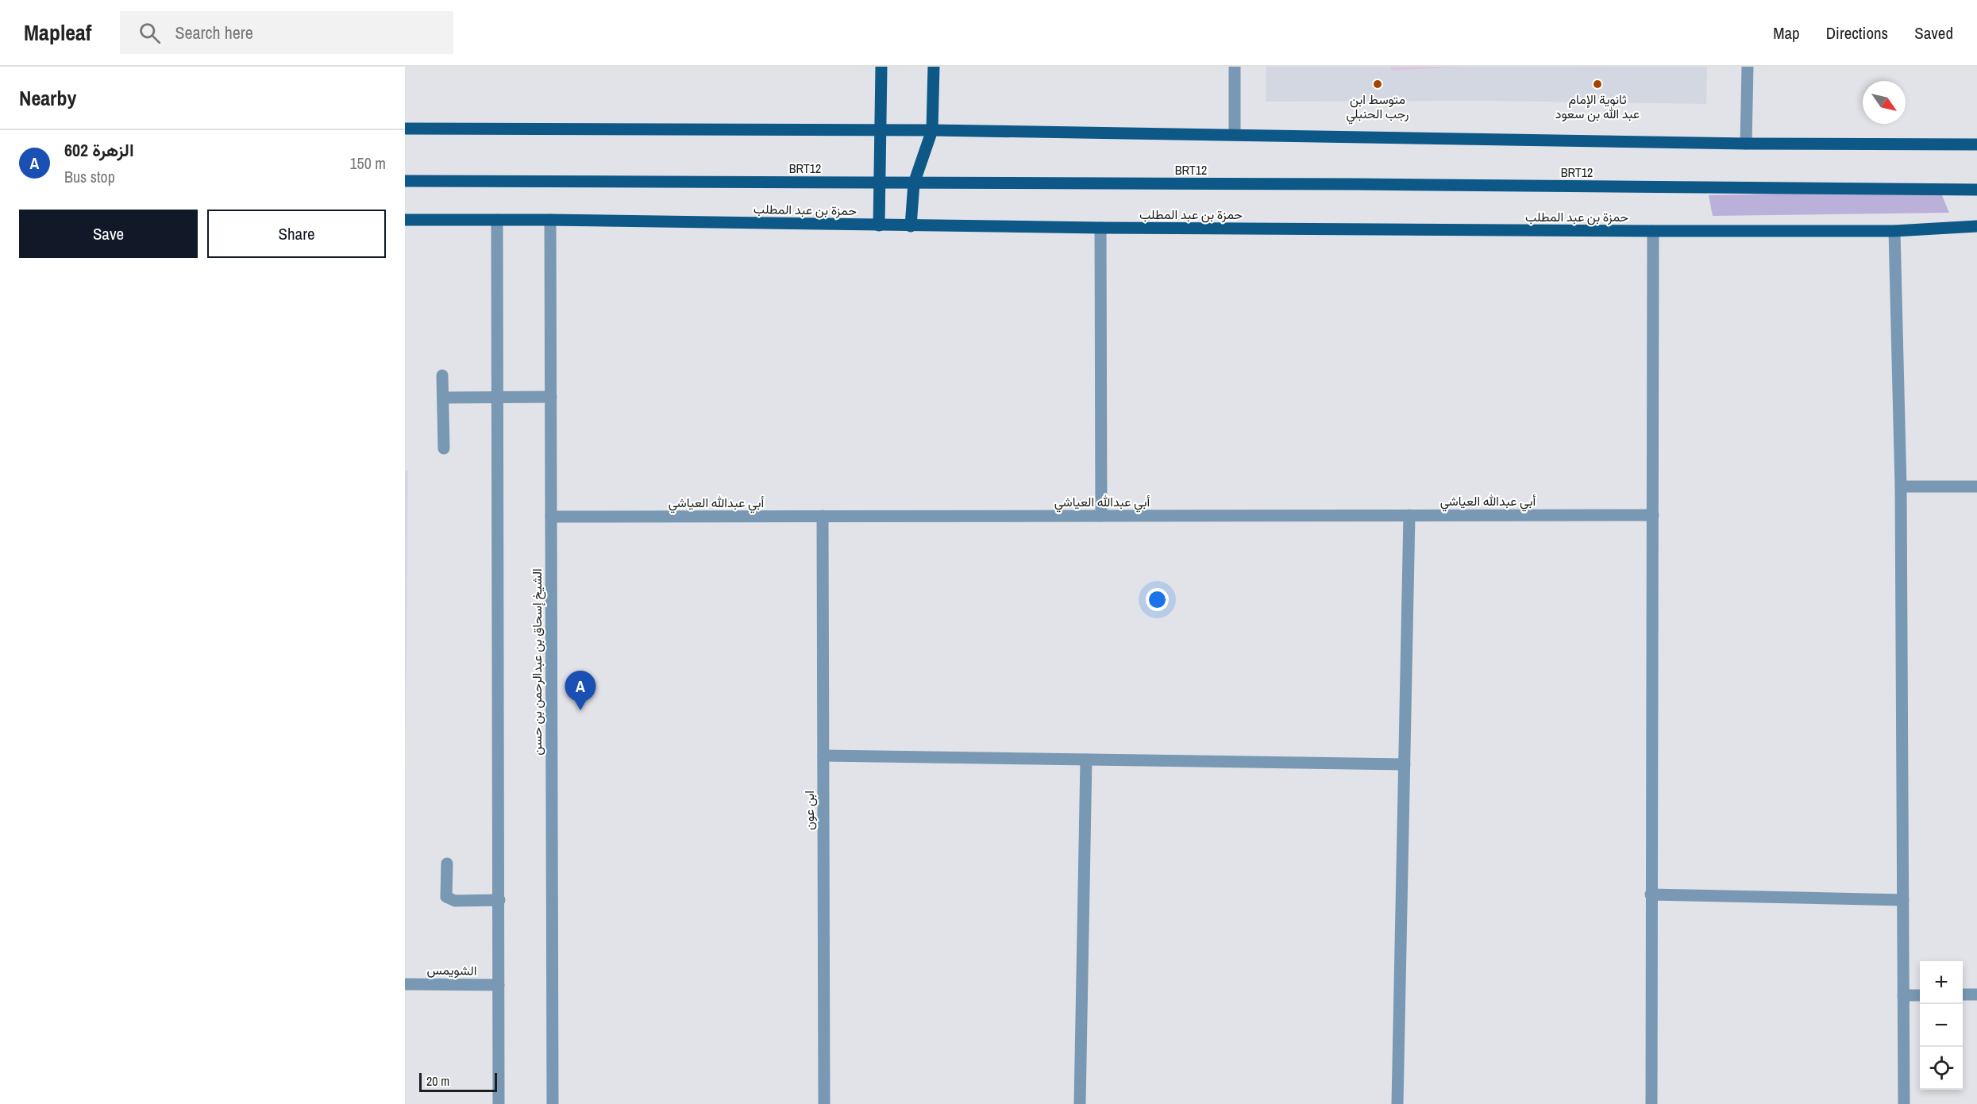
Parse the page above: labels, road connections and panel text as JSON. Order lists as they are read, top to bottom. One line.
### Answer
{"streets":{"main road":["BRT12","حمزة بن عبد المطلب"],"street":["أبي عبدالله العياشي","الشيخ إسحاق بن عبدالرحمن بن حسن","ابن عون","الشويمس"]},"crossings":[["حمزة بن عبد المطلب","الشيخ إسحاق بن عبدالرحمن بن حسن"],["أبي عبدالله العياشي","الشيخ إسحاق بن عبدالرحمن بن حسن"],["أبي عبدالله العياشي","ابن عون"]],"places":["متوسط ابن رجب الحنبلي","ثانوية الإمام عبد الله بن سعود"],"scale_bar":"20 m","north":"bottom right","page":{"header":"Mapleaf","search":"Search here","nav":["Map","Directions","Saved"],"heading":"Nearby","list":[{"mark":"A","name":"الزهرة 602","note":"Bus stop","value":"150 m"}],"buttons":["Save","Share"],"pins":"A","map_buttons":["+","−"],"scale":"20 m"}}
